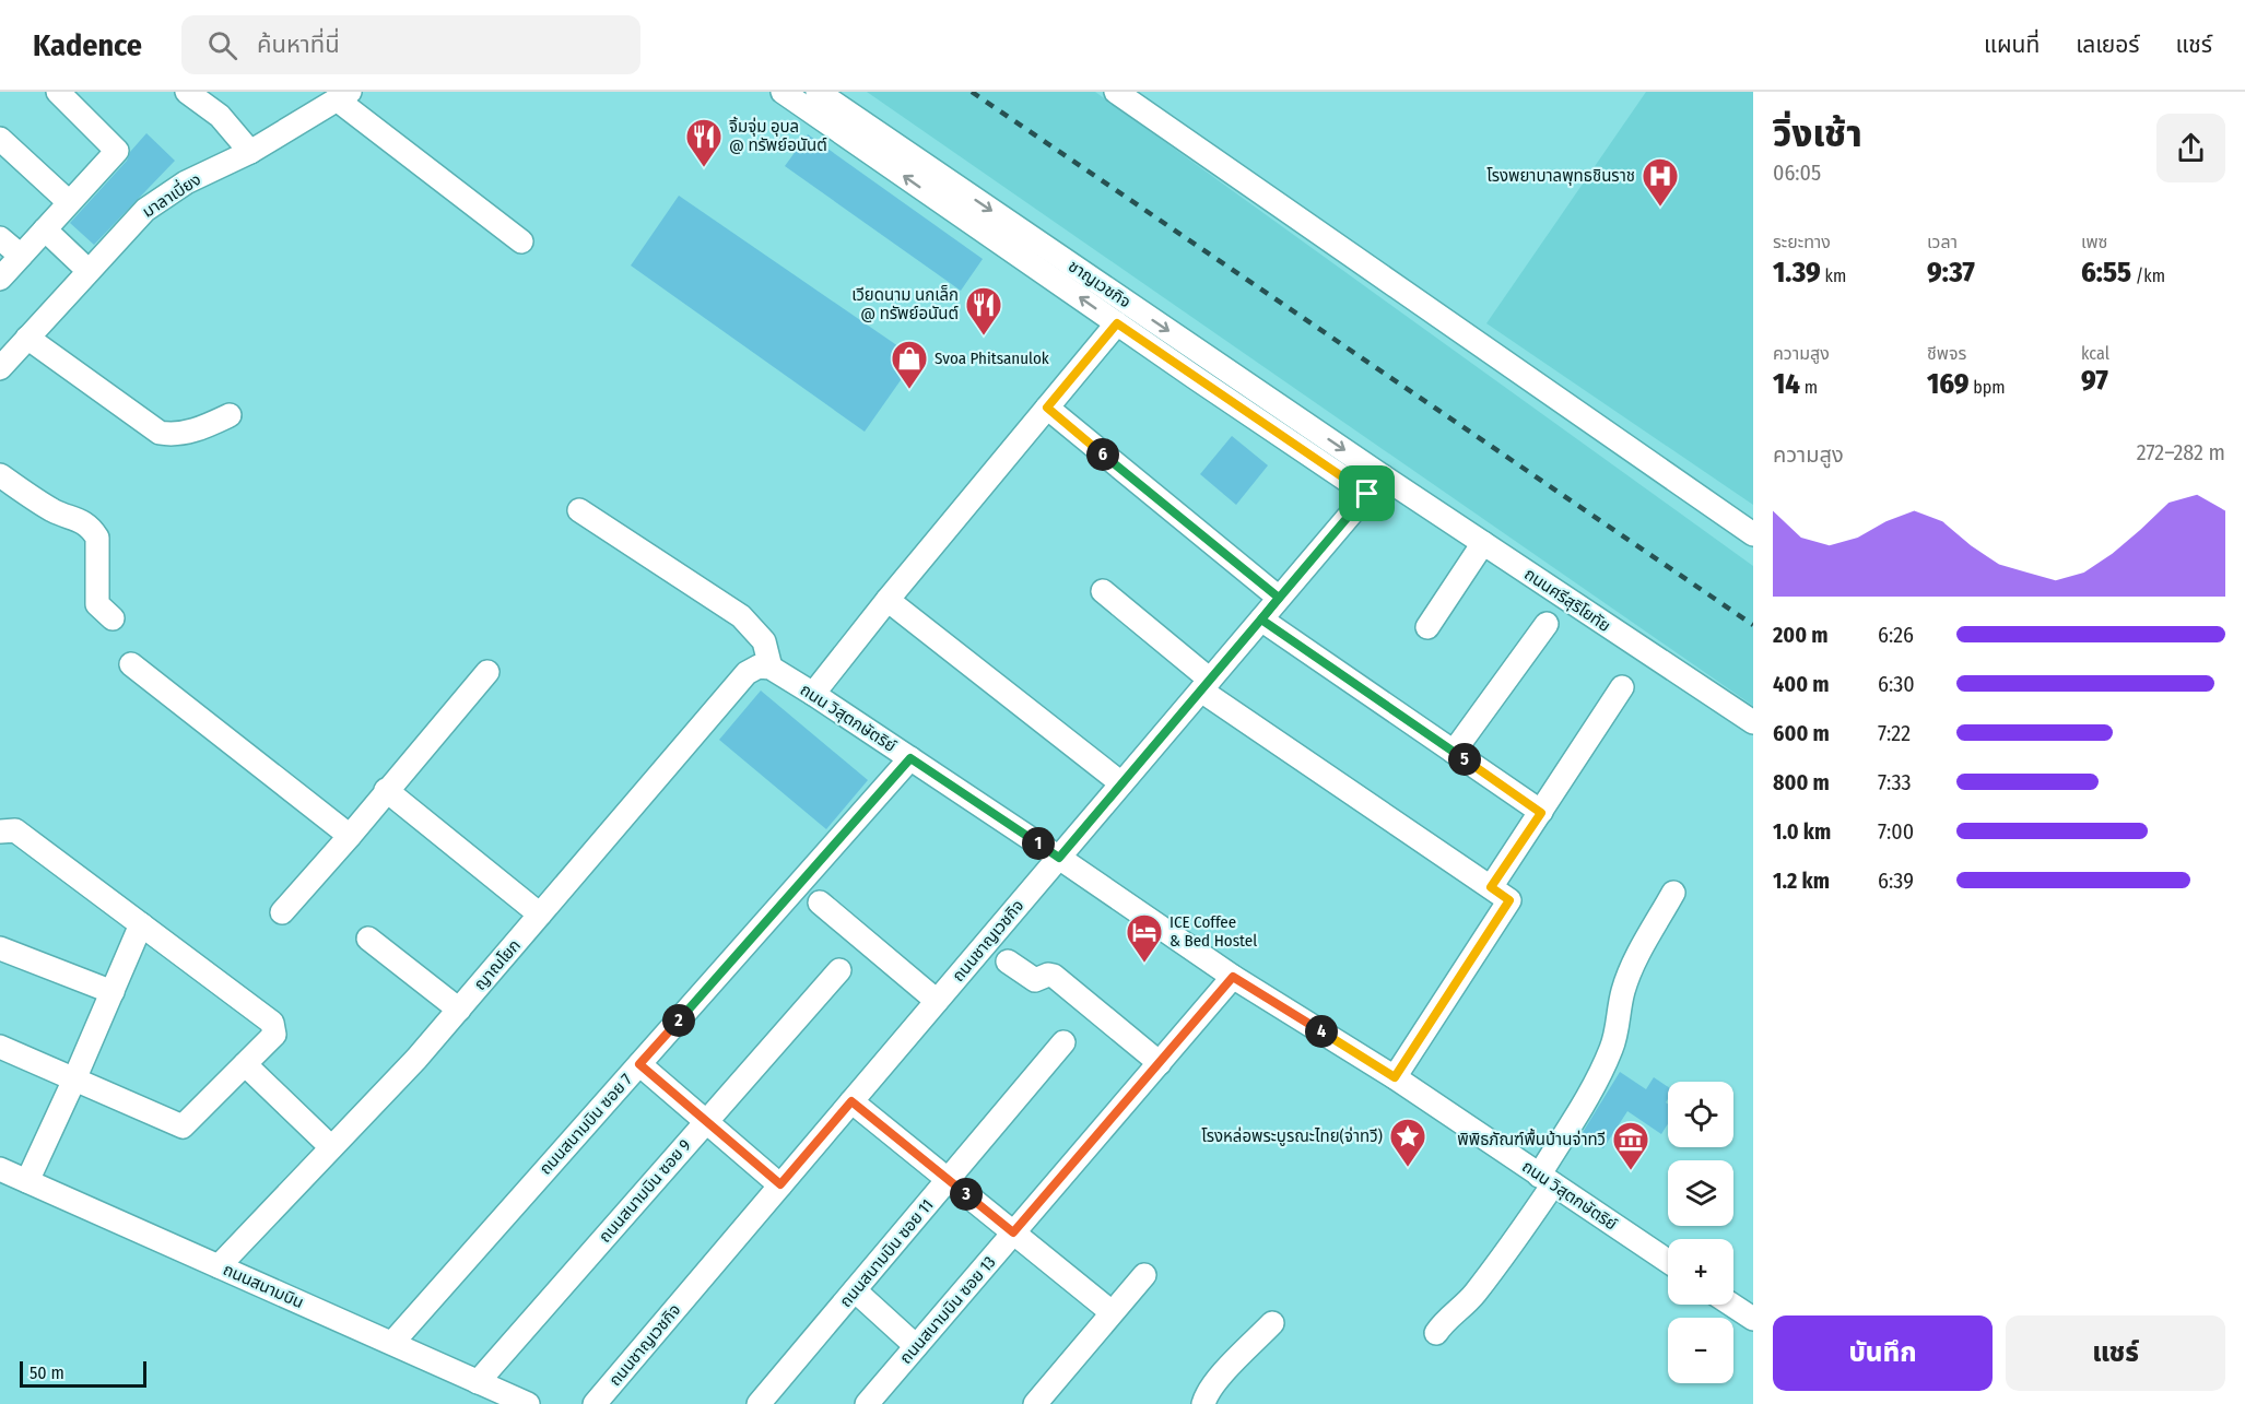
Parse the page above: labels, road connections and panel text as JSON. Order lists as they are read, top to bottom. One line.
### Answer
{"streets":{"street":["มาลาเบี่ยง","ชาญเวชกิจ","ถนนศรีสุริโยทัย","ถนน วิสุตกษัตริย์","ถนนชาญเวชกิจ","ญาณโยก","ถนนสนามบิน ซอย 7","ถนนสนามบิน ซอย 9","ถนนสนามบิน ซอย 11","ถนนสนามบิน","ถนนสนามบิน ซอย 13"]},"crossings":[["ชาญเวชกิจ","ถนนศรีสุริโยทัย"],["ชาญเวชกิจ","ถนนชาญเวชกิจ"],["ถนนศรีสุริโยทัย","ถนนชาญเวชกิจ"],["ถนน วิสุตกษัตริย์","ถนนชาญเวชกิจ"],["ถนน วิสุตกษัตริย์","ญาณโยก"],["ถนน วิสุตกษัตริย์","ถนนสนามบิน ซอย 7"],["ถนน วิสุตกษัตริย์","ถนนสนามบิน ซอย 13"],["ญาณโยก","ถนนสนามบิน"],["ถนนสนามบิน ซอย 7","ถนนสนามบิน"],["ถนนสนามบิน ซอย 9","ถนนสนามบิน"]],"places":{"restaurant":["จิ้มจุ่ม อุบล @ ทรัพย์อนันต์","เวียดนาม นกเล็ก @ ทรัพย์อนันต์"],"hospital":["โรงพยาบาลพุทธชินราช"],"shop":["Svoa Phitsanulok"],"hotel":["ICE Coffee & Bed Hostel"],"place":["โรงหล่อพระบูรณะไทย(จ่าทวี)"],"museum":["พิพิธภัณฑ์พื้นบ้านจ่าทวี"]},"scale_bar":"50 m","page":{"header":"Kadence","search":"ค้นหาที่นี่","nav":["แผนที่","เลเยอร์","แชร์"],"heading":["วิ่งเช้า","06:05"],"stats":[["ระยะทาง","1.39 km"],["เวลา","9:37"],["เพซ","6:55 /km"],["ความสูง","14 m"],["ชีพจร","169 bpm"],["kcal","97"]],"chart":["ความสูง","272–282 m"],"pins":["6","5","1","2","4","3"],"list":[{"name":"200 m","note":"6:26"},{"name":"400 m","note":"6:30"},{"name":"600 m","note":"7:22"},{"name":"800 m","note":"7:33"},{"name":"1.0 km","note":"7:00"},{"name":"1.2 km","note":"6:39"}],"map_buttons":["+","−"],"buttons":["บันทึก","แชร์"],"scale":"50 m"}}
